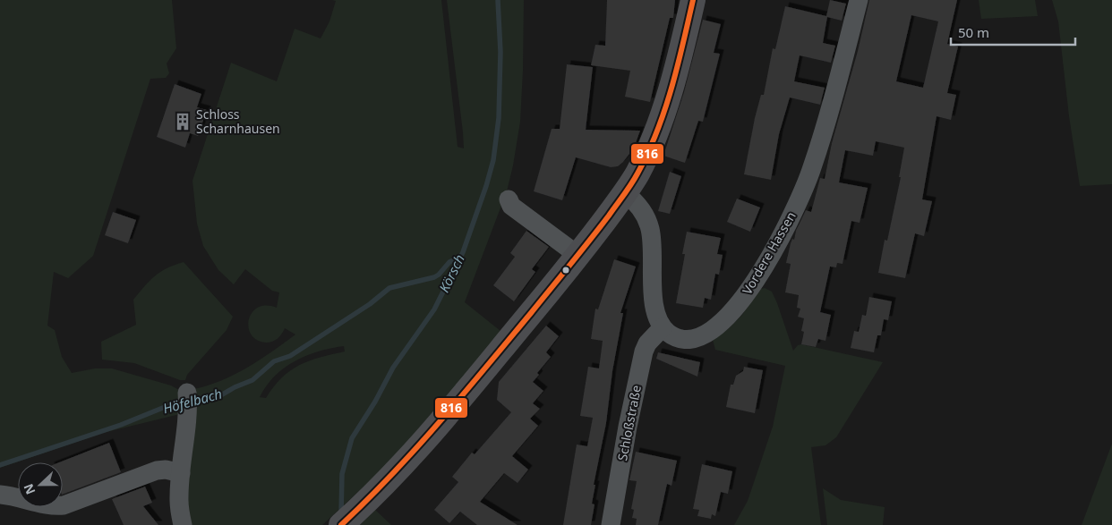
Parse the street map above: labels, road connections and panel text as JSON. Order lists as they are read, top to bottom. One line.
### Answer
{"streets":{"street":["Vordere Hassen","Schloßstraße"]},"crossings":[["Vordere Hassen","Schloßstraße"]],"water":["Körsch","Höfelbach"],"places":{"building":["Schloss Scharnhausen"]},"lines":["transit line 816"],"scale_bar":"50 m","north":"left"}
